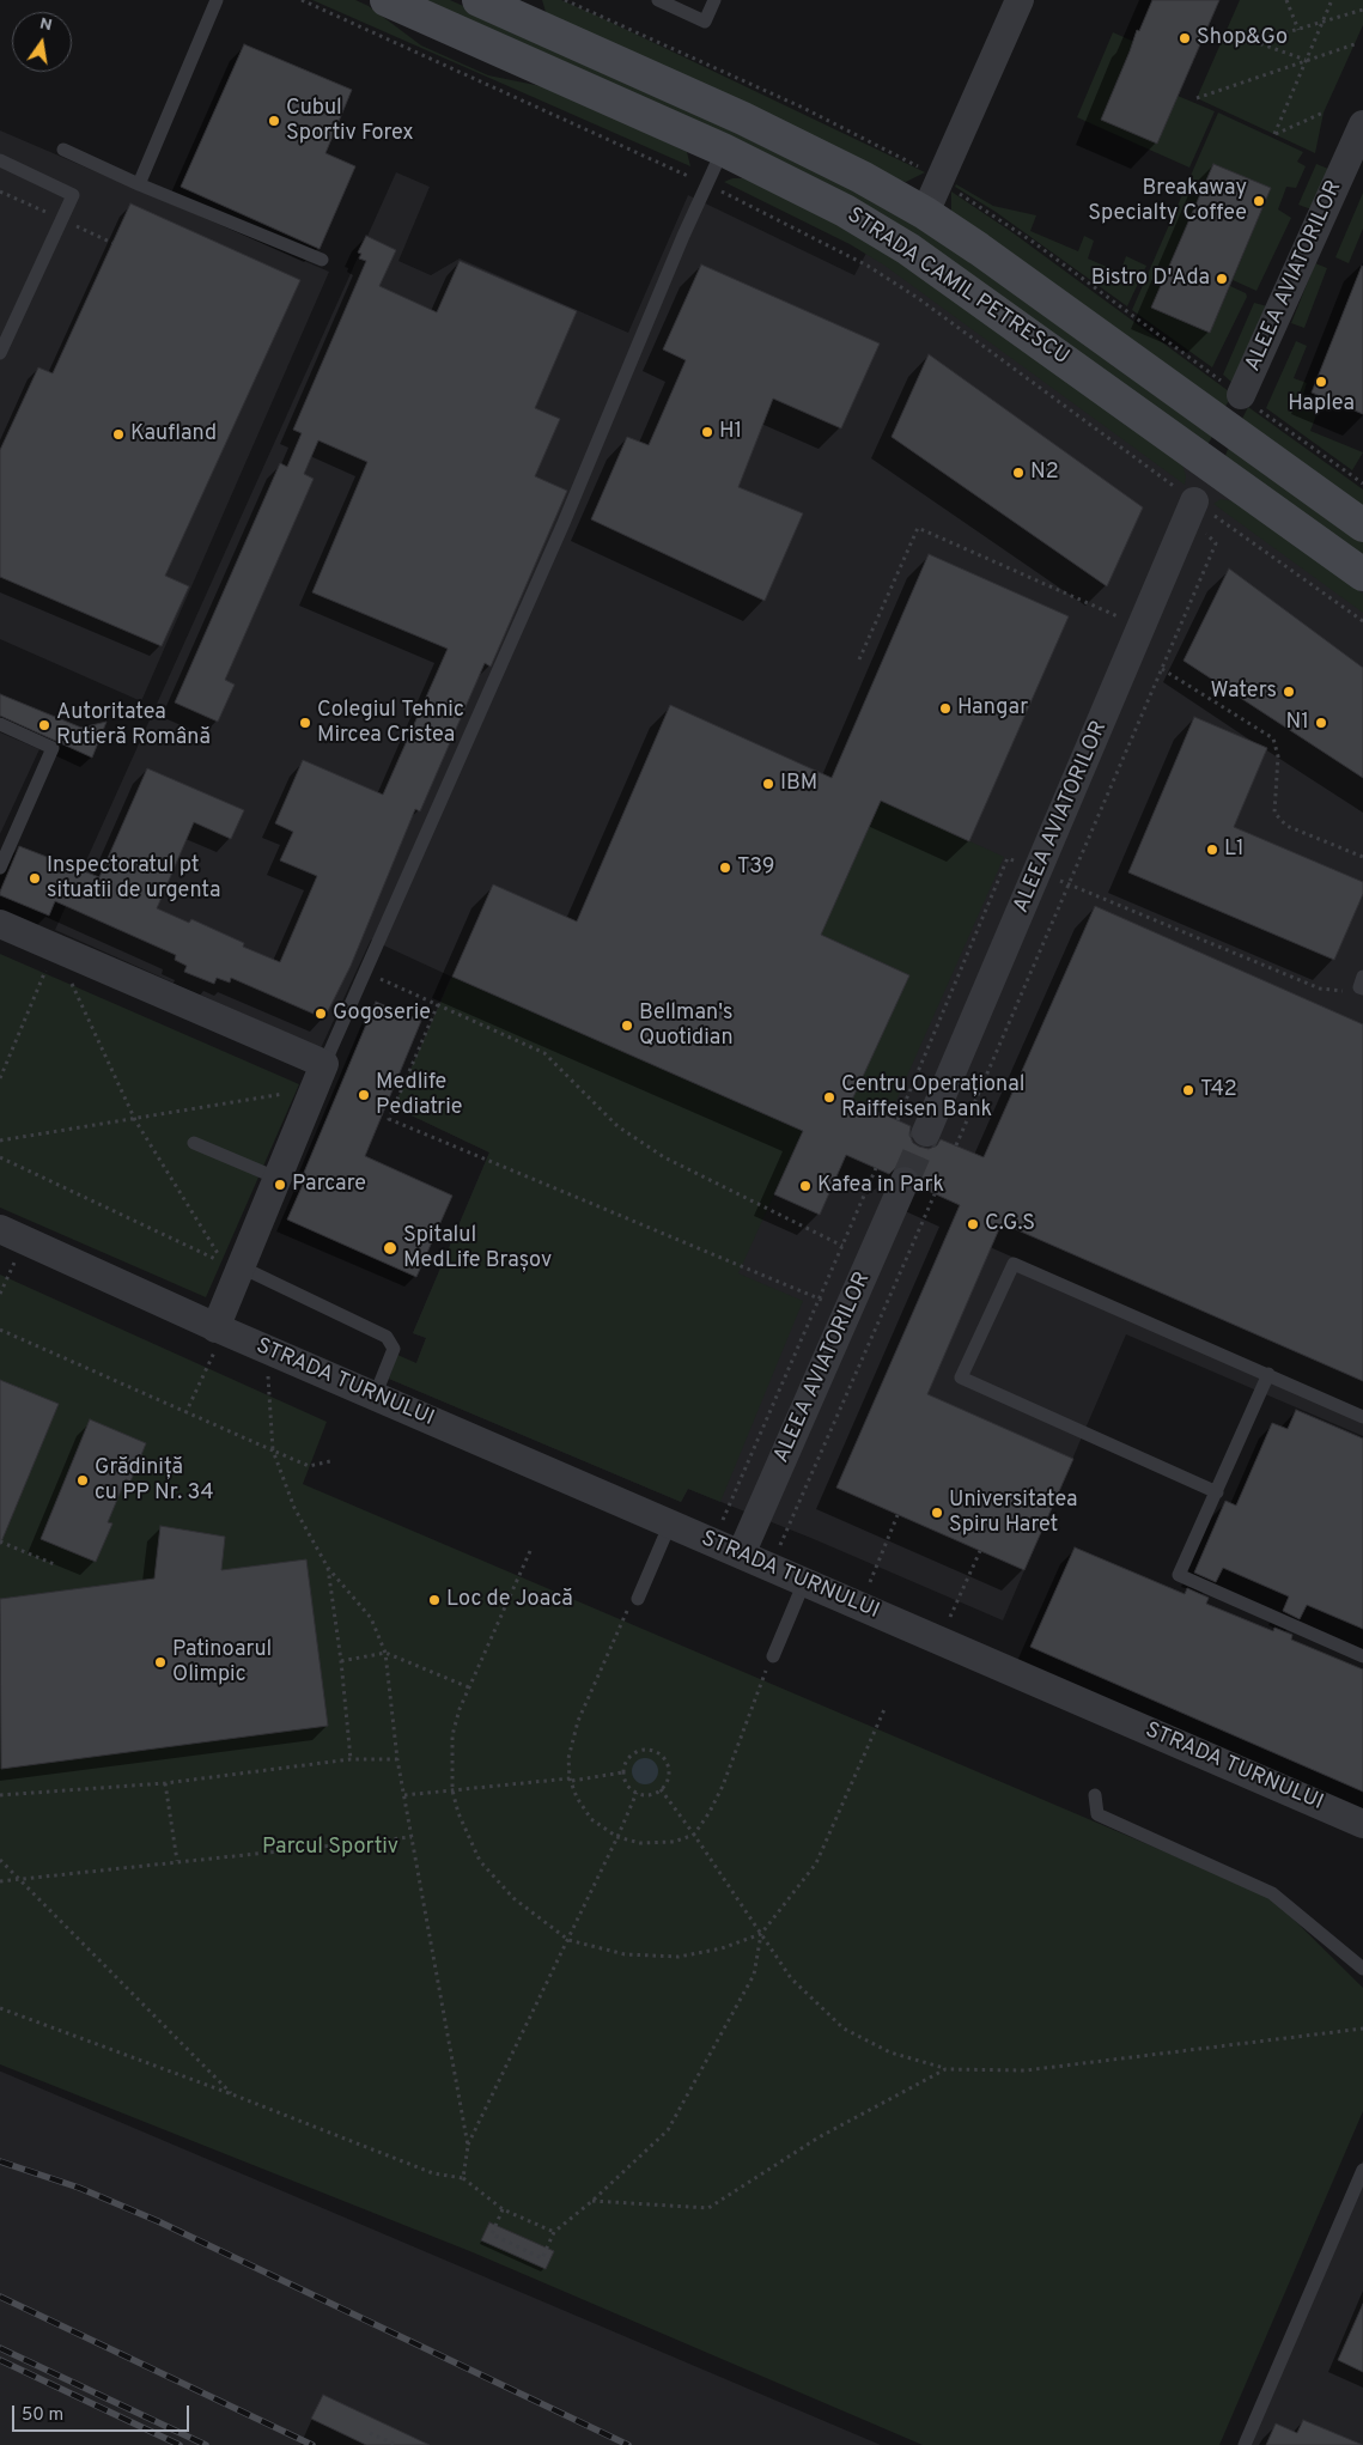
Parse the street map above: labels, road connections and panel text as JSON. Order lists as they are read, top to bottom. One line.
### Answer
{"streets":{"street":["ALEEA AVIATORILOR","STRADA CAMIL PETRESCU","STRADA TURNULUI"]},"crossings":[["ALEEA AVIATORILOR","STRADA TURNULUI"]],"parks":["Parcul Sportiv"],"places":["Shop&Go","Cubul Sportiv Forex","Breakaway Specialty Coffee","Bistro D'Ada","Haplea","H1","Kaufland","N2","Waters","Hangar","Colegiul Tehnic Mircea Cristea","N1","Autoritatea Rutieră Română","IBM","L1","T39","Inspectoratul pt situatii de urgenta","Gogoserie","Bellman's Quotidian","T42","Medlife Pediatrie","Centru Operațional Raiffeisen Bank","Parcare","Kafea in Park","C.G.S","Spitalul MedLife Brașov","Grădiniță cu PP Nr. 34","Universitatea Spiru Haret","Loc de Joacă","Patinoarul Olimpic"],"scale_bar":"50 m","north":"top"}
